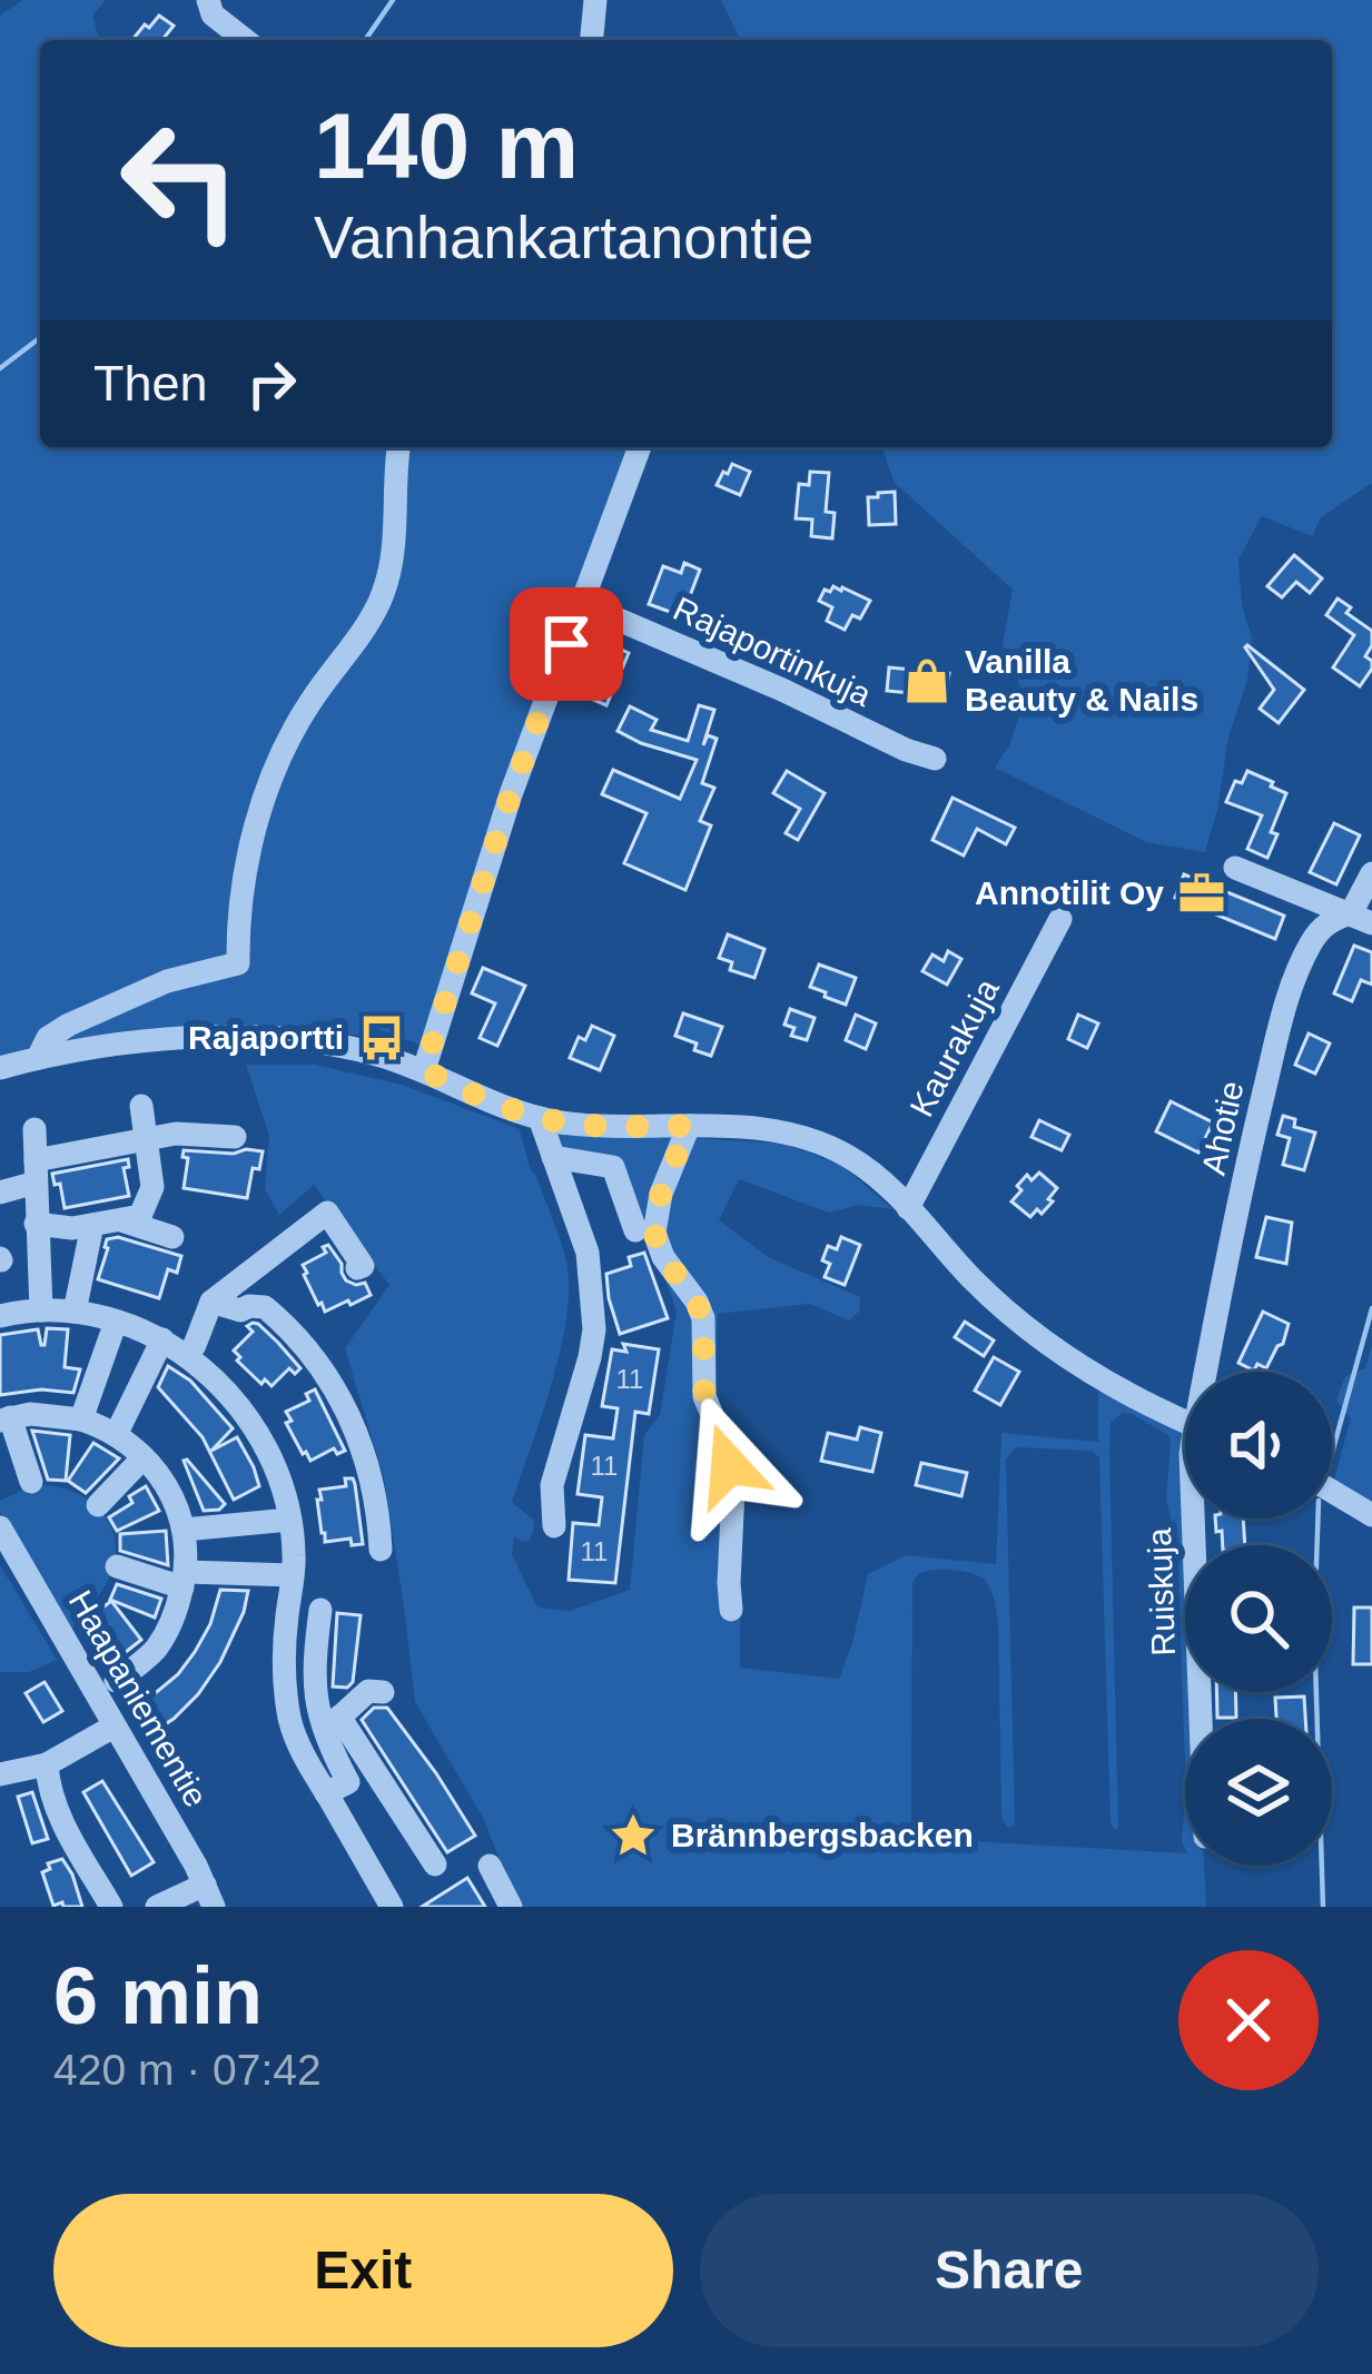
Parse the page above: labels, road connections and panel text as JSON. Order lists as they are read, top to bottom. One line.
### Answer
{"streets":{"street":["Rajaportinkuja","Kaurakuja","Ahotie","Ruiskuja","Haapaniementie"]},"places":{"shop":["Vanilla Beauty & Nails"],"office":["Annotilit Oy"],"bus stop":["Rajaportti"],"place":["Brännbergsbacken"]},"house_numbers":["11","11","11"],"page":{"turn":["140 m","Vanhankartanontie"],"then":"Then","heading":["6 min","420 m · 07:42"],"buttons":["Exit","Share"]}}
